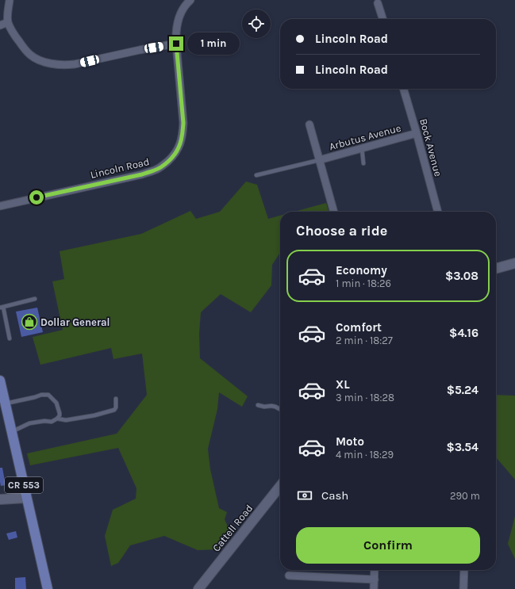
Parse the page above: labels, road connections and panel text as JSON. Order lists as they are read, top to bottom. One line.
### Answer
{"streets":{"main road":["CR 553"],"street":["Arbutus Avenue","Bock Avenue","Lincoln Road","Cattell Road"]},"crossings":[["Arbutus Avenue","Bock Avenue"]],"places":{"shop":["Dollar General"]},"page":{"banner":["Lincoln Road","Lincoln Road"],"bubble":"1 min","heading":"Choose a ride","list":[{"name":"Economy","note":"1 min · 18:26","value":"$3.08"},{"name":"Comfort","note":"2 min · 18:27","value":"$4.16"},{"name":"XL","note":"3 min · 18:28","value":"$5.24"},{"name":"Moto","note":"4 min · 18:29","value":"$3.54"}],"pay":["Cash","290 m"],"buttons":"Confirm"}}
